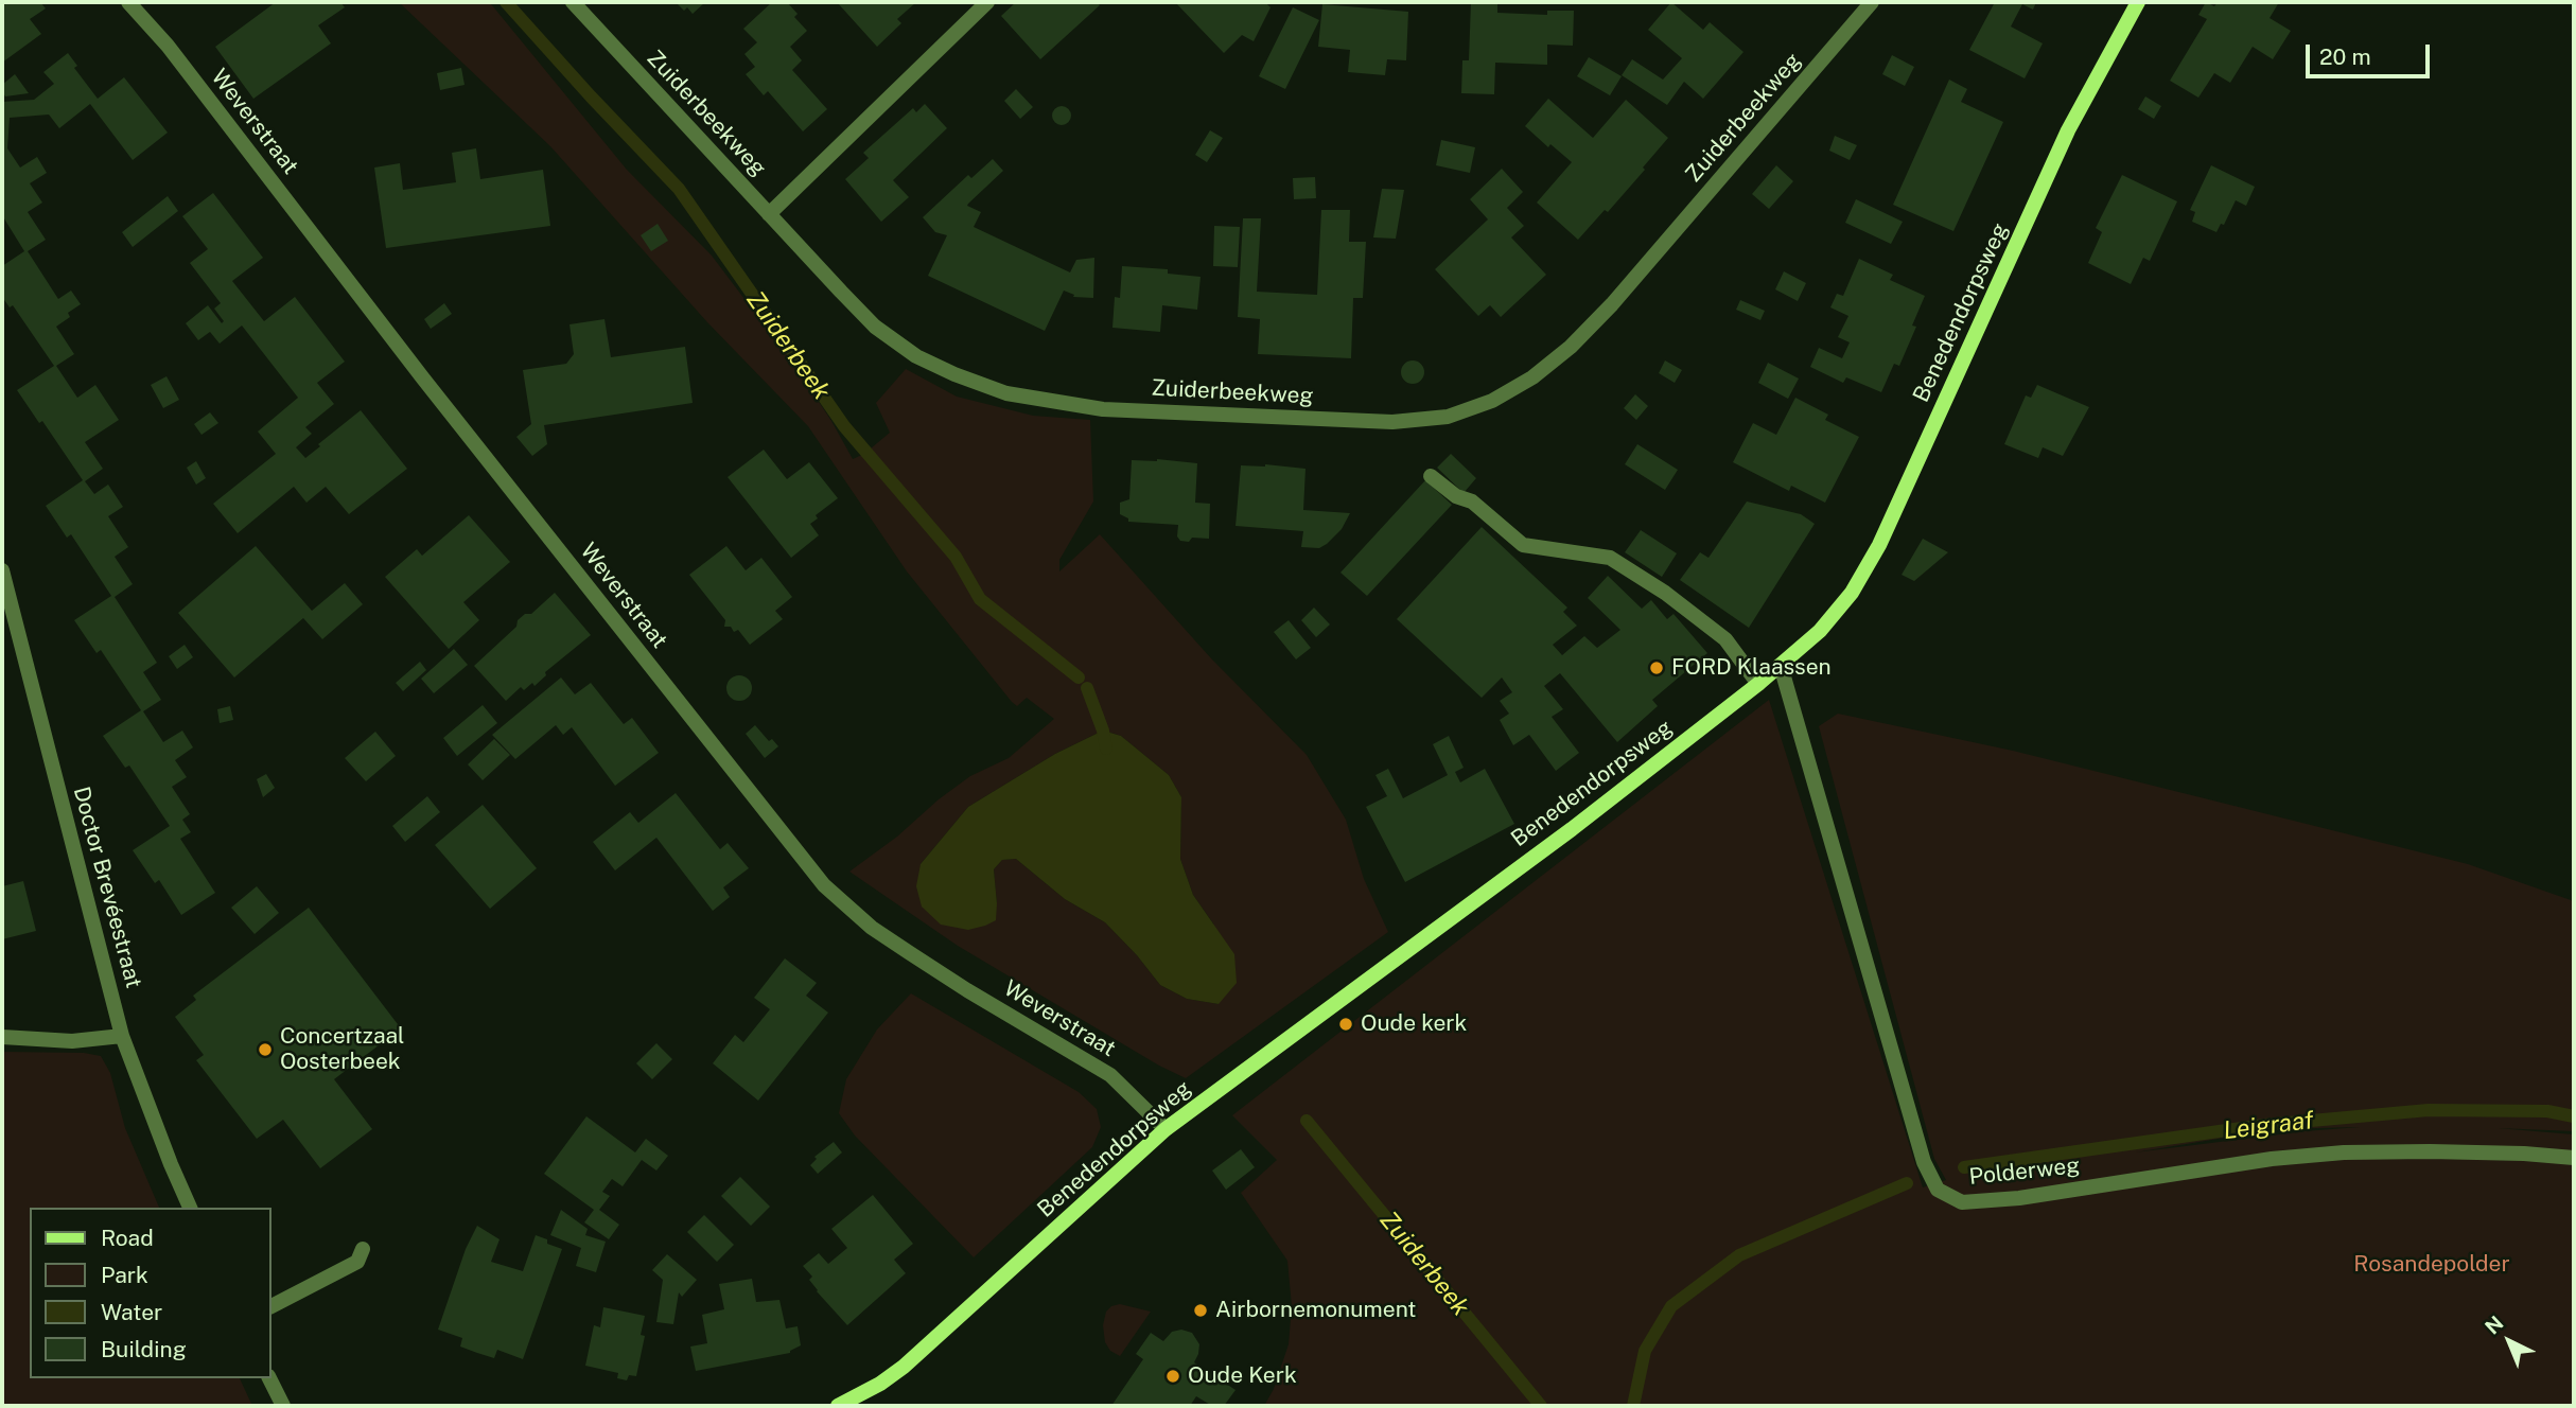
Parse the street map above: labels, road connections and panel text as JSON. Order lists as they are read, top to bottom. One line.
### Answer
{"streets":{"street":["Zuiderbeekweg","Weverstraat","Benedendorpsweg","Doctor Brevéestraat","Polderweg"]},"crossings":[["Weverstraat","Benedendorpsweg"],["Benedendorpsweg","Polderweg"]],"water":["Zuiderbeek","Leigraaf"],"parks":["Rosandepolder"],"places":["FORD Klaassen","Oude kerk","Concertzaal Oosterbeek","Airbornemonument","Oude Kerk"],"legend":["Road","Park","Water","Building"],"scale_bar":"20 m","north":"top left"}
